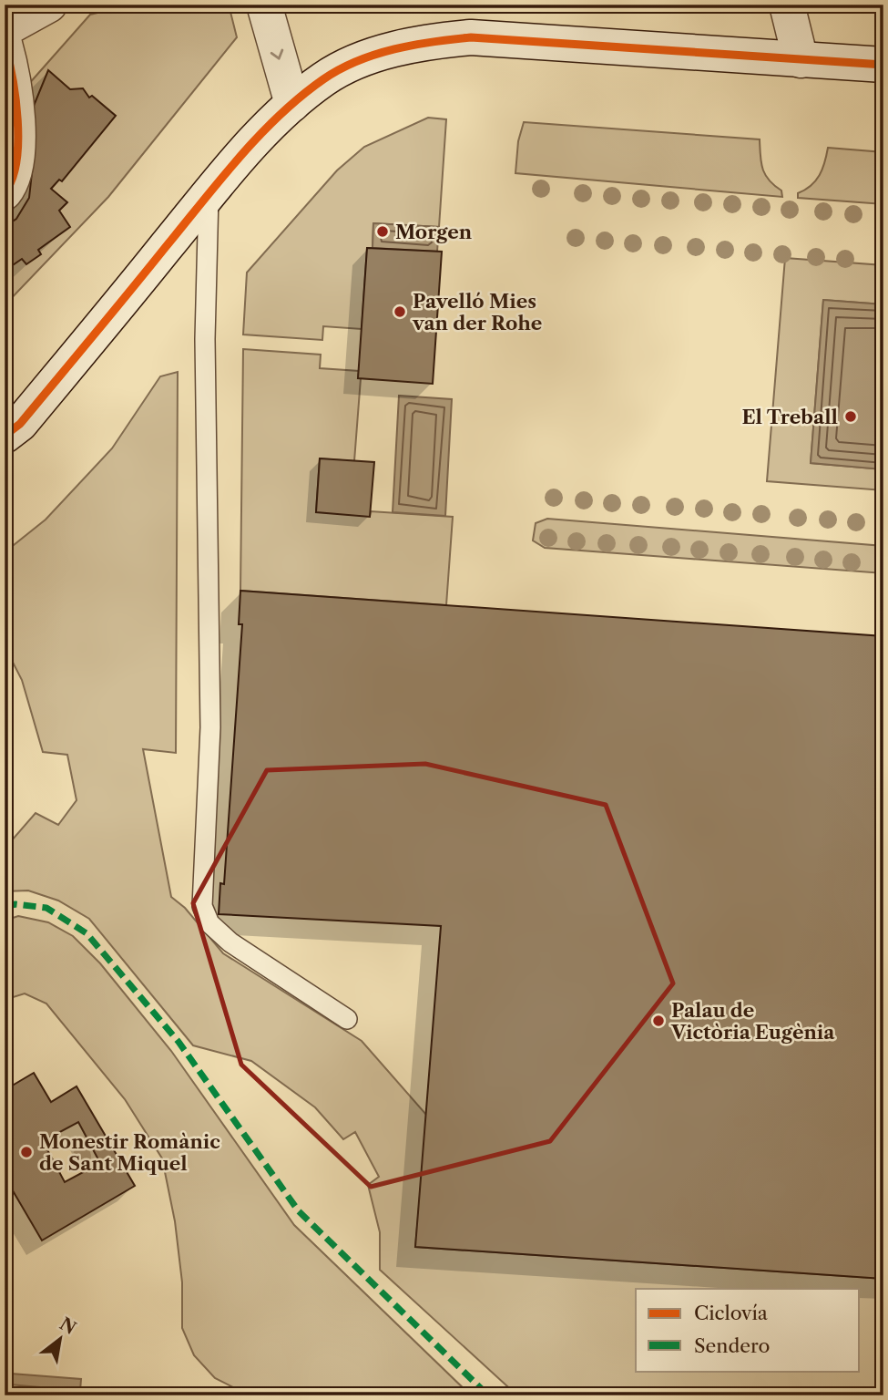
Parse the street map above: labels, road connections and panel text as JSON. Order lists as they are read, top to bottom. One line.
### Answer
{"places":["Morgen","Pavelló Mies van der Rohe","El Treball","Palau de Victòria Eugènia","Monestir Romànic de Sant Miquel"],"legend":["Ciclovía","Sendero"],"north":"top right"}
